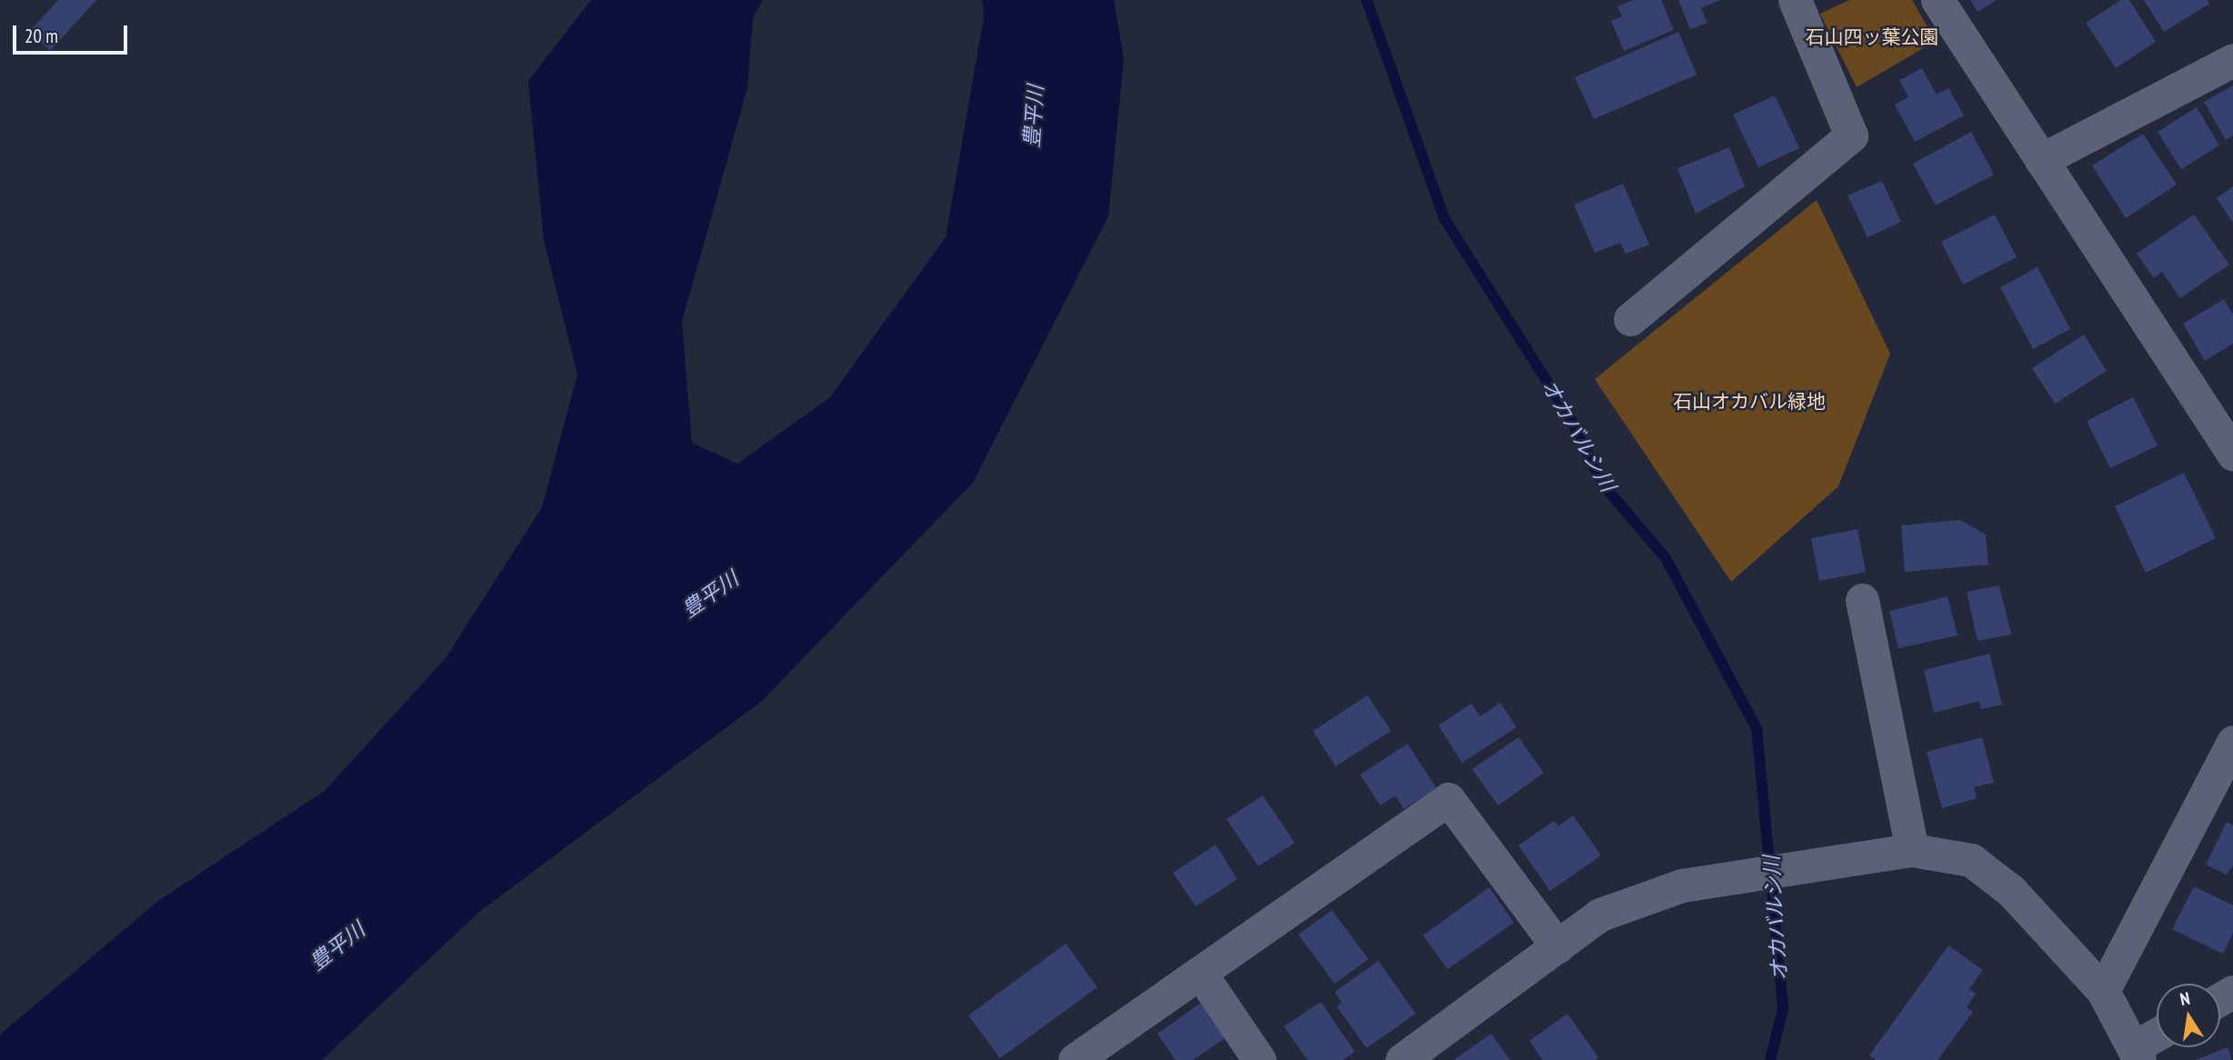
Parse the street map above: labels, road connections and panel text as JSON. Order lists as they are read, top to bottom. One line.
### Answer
{"water":["豊平川","オカバルシ川"],"parks":["石山四ッ葉公園","石山オカバル緑地"],"scale_bar":"20 m","north":"top"}
